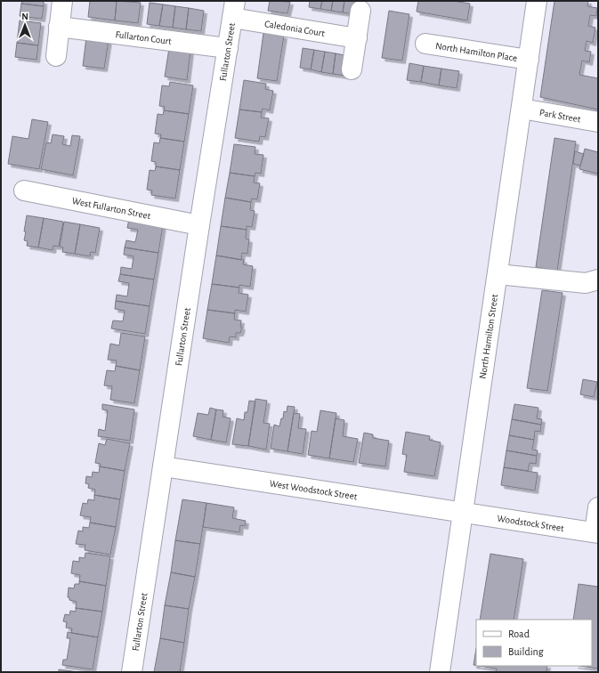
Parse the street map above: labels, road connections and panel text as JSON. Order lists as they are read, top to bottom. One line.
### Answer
{"streets":{"street":["Caledonia Court","Fullarton Court","Fullarton Street","North Hamilton Place","Park Street","West Fullarton Street","North Hamilton Street","West Woodstock Street","Woodstock Street"]},"crossings":[["Caledonia Court","Fullarton Street"],["Fullarton Court","Fullarton Street"],["Fullarton Street","West Fullarton Street"],["Fullarton Street","West Woodstock Street"],["North Hamilton Place","North Hamilton Street"],["Park Street","North Hamilton Street"],["North Hamilton Street","West Woodstock Street"],["North Hamilton Street","Woodstock Street"],["West Woodstock Street","Woodstock Street"]],"legend":["Road","Building"],"north":"top"}
